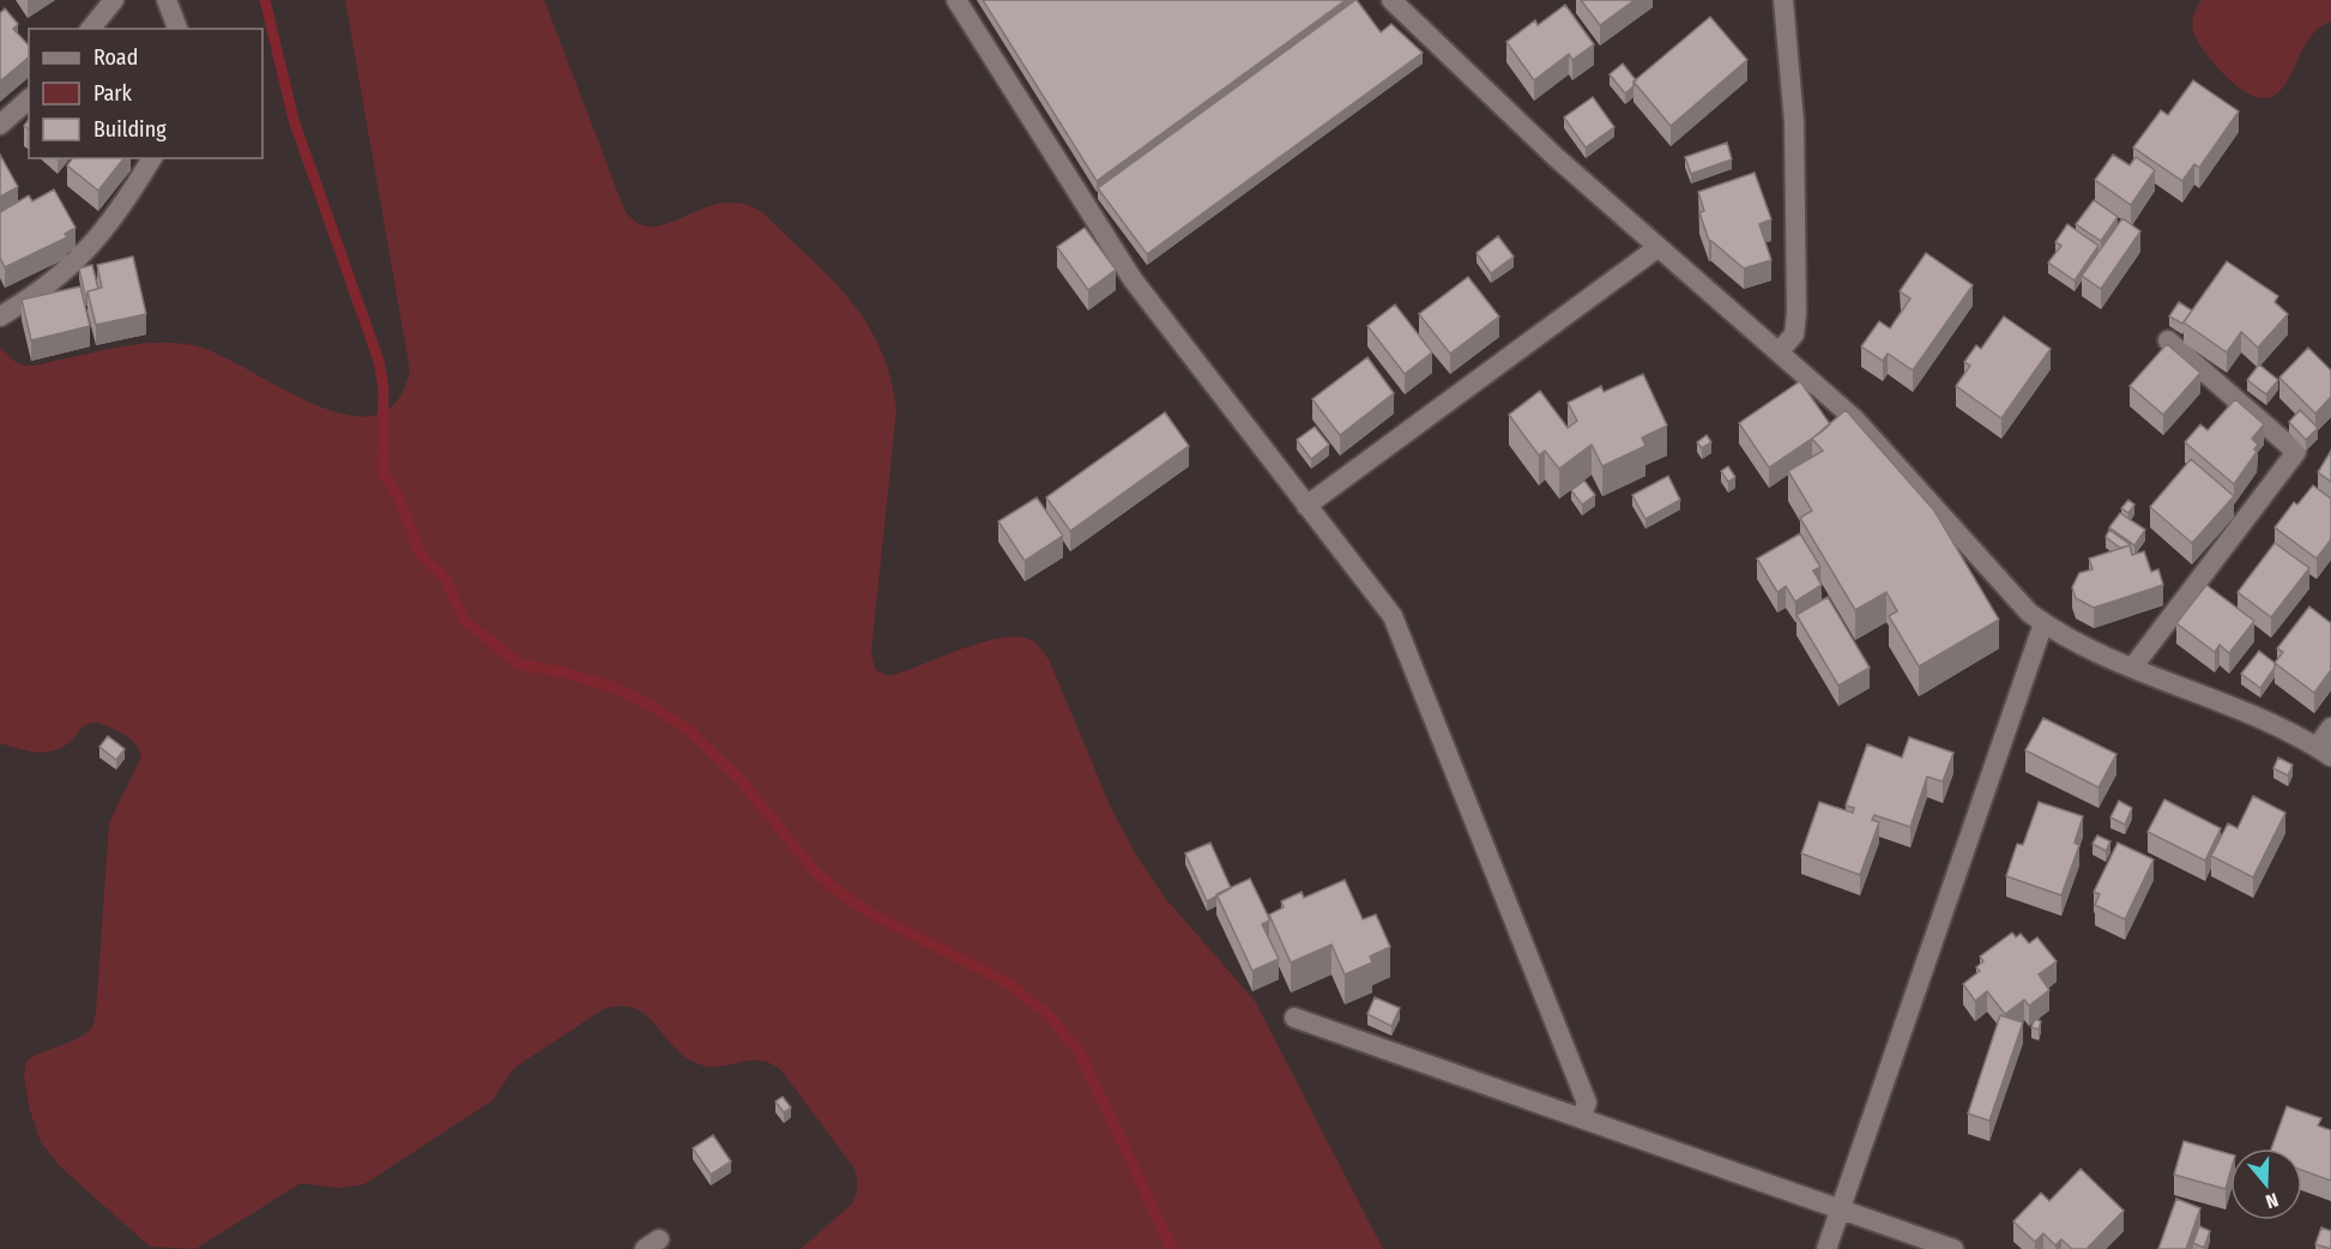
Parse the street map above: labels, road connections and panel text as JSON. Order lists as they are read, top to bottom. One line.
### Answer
{"legend":["Road","Park","Building"],"north":"bottom"}
